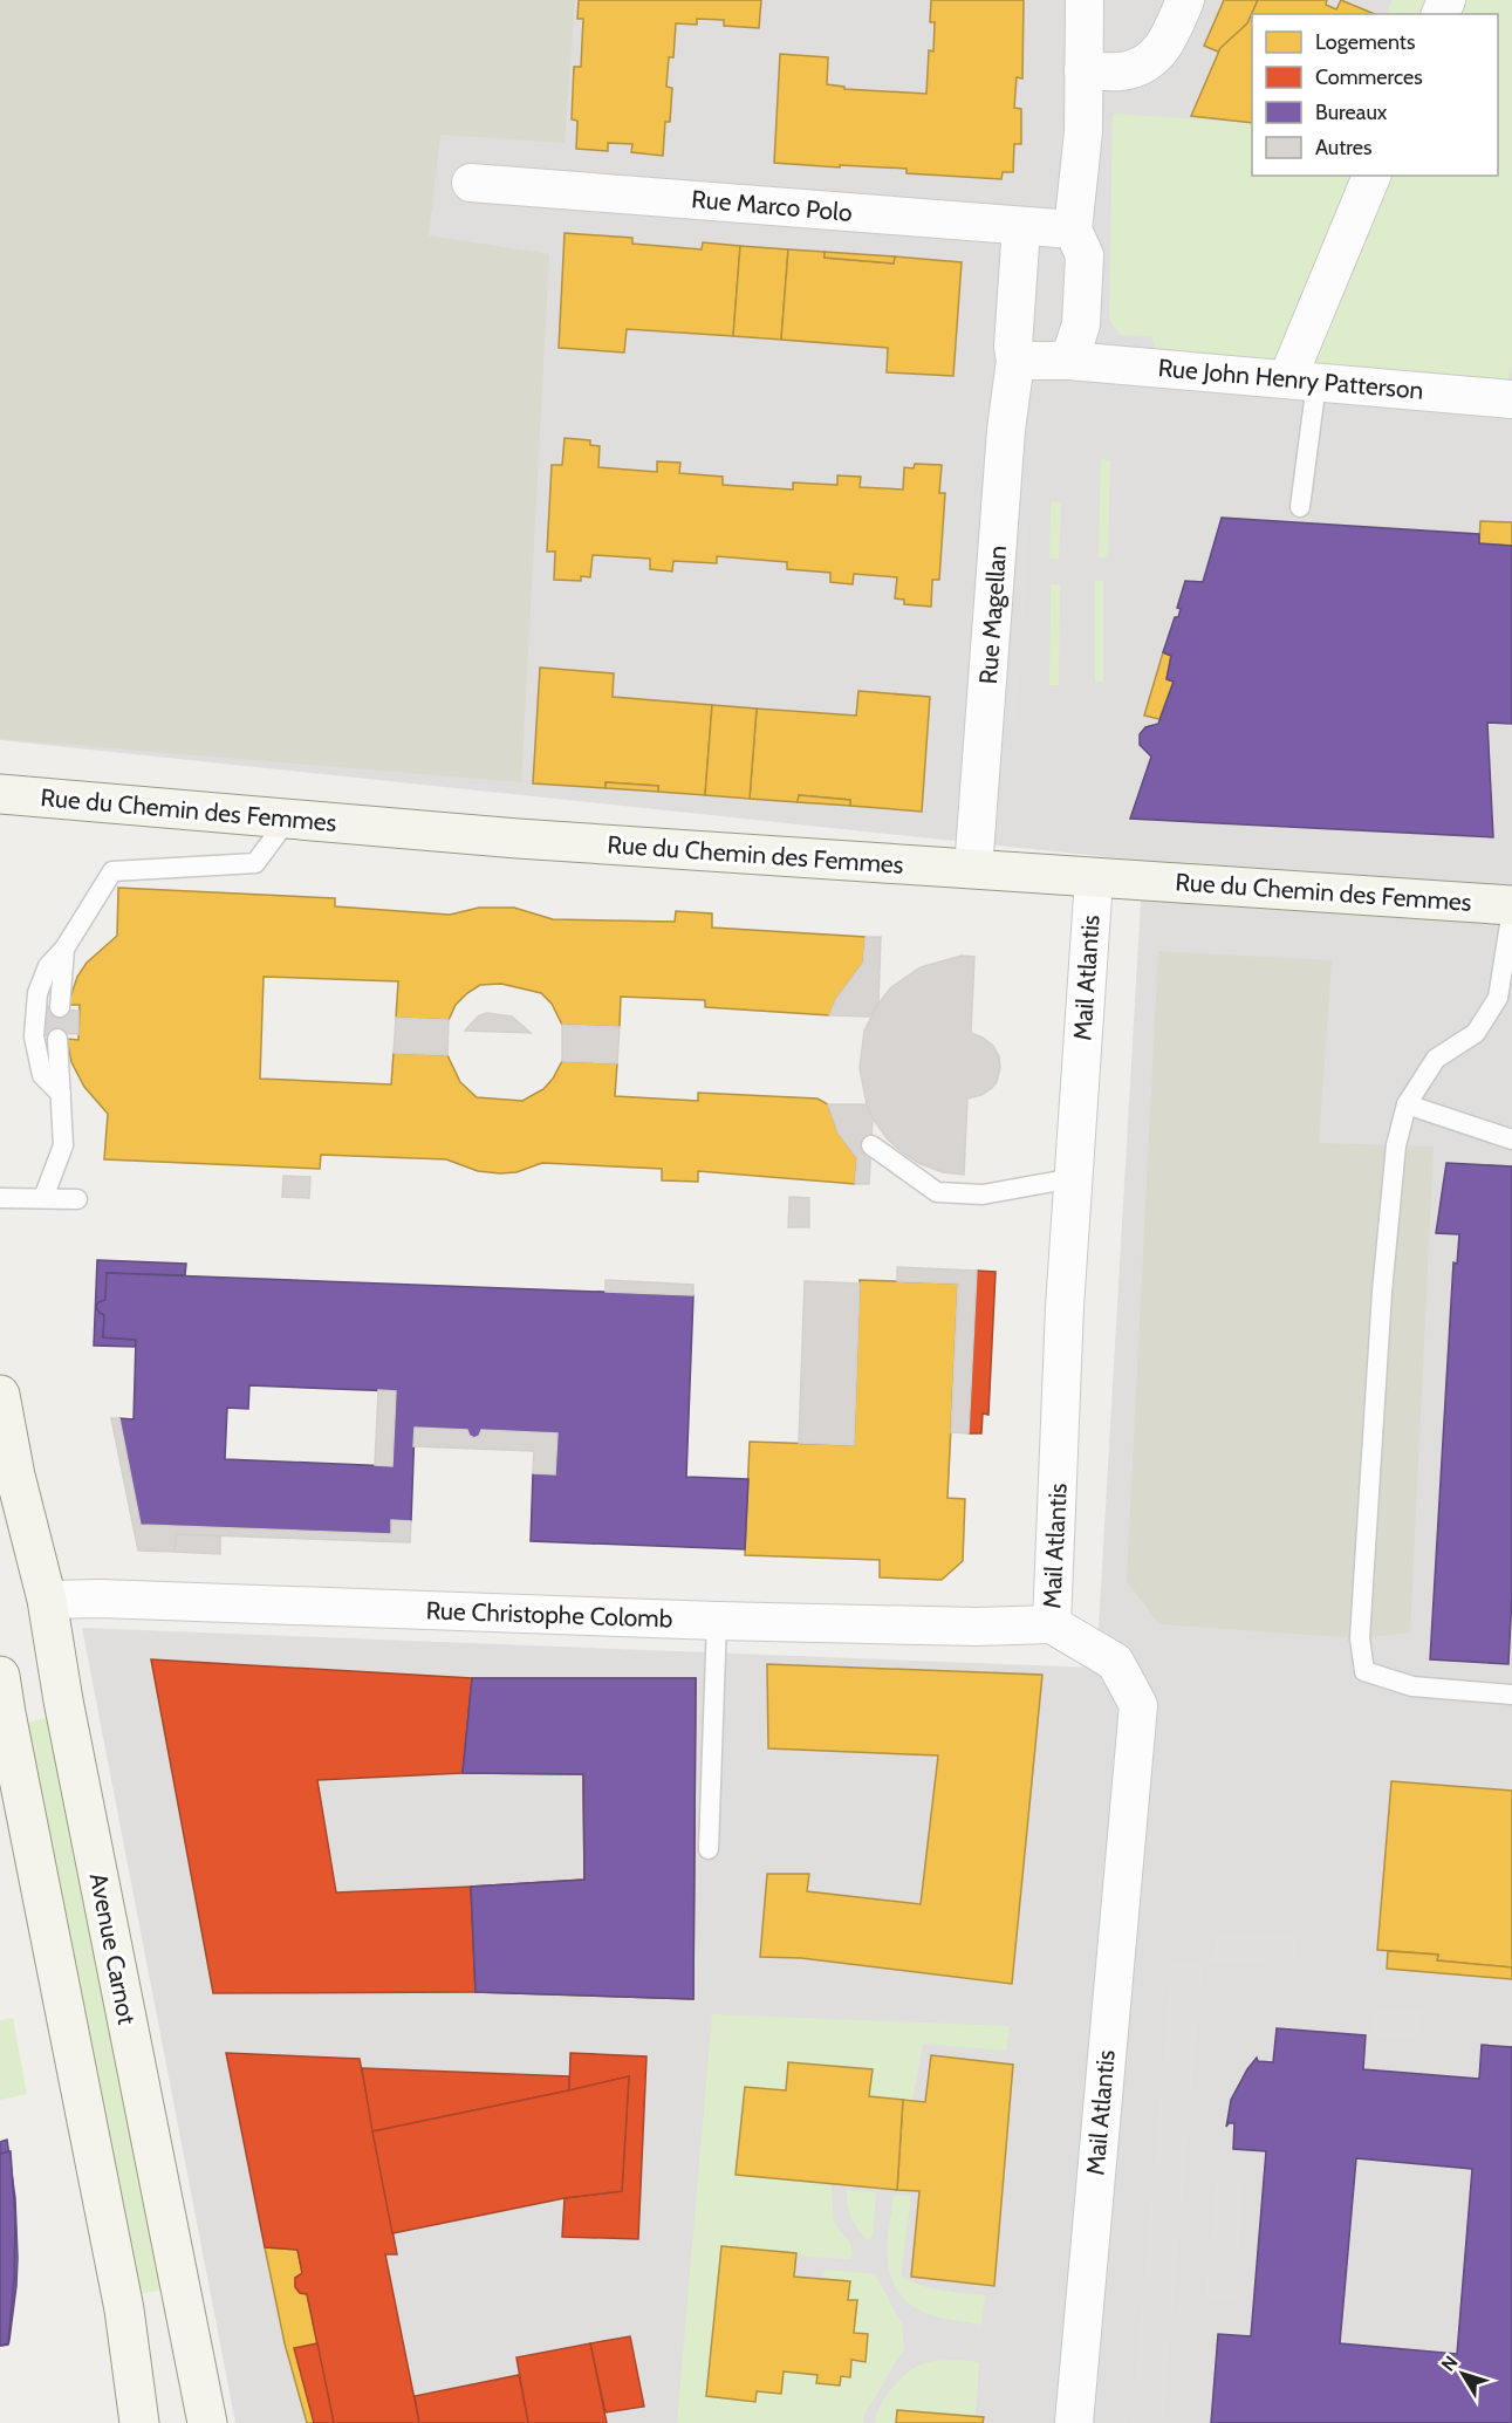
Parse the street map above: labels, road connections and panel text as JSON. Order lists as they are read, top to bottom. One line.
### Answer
{"streets":{"street":["Rue Marco Polo","Rue John Henry Patterson","Rue Magellan","Rue du Chemin des Femmes","Mail Atlantis","Rue Christophe Colomb","Avenue Carnot"]},"crossings":[["Rue Marco Polo","Rue Magellan"],["Rue Magellan","Rue du Chemin des Femmes"],["Rue du Chemin des Femmes","Mail Atlantis"],["Mail Atlantis","Rue Christophe Colomb"],["Rue Christophe Colomb","Avenue Carnot"]],"legend":["Logements","Commerces","Bureaux","Autres"],"north":"top left"}
